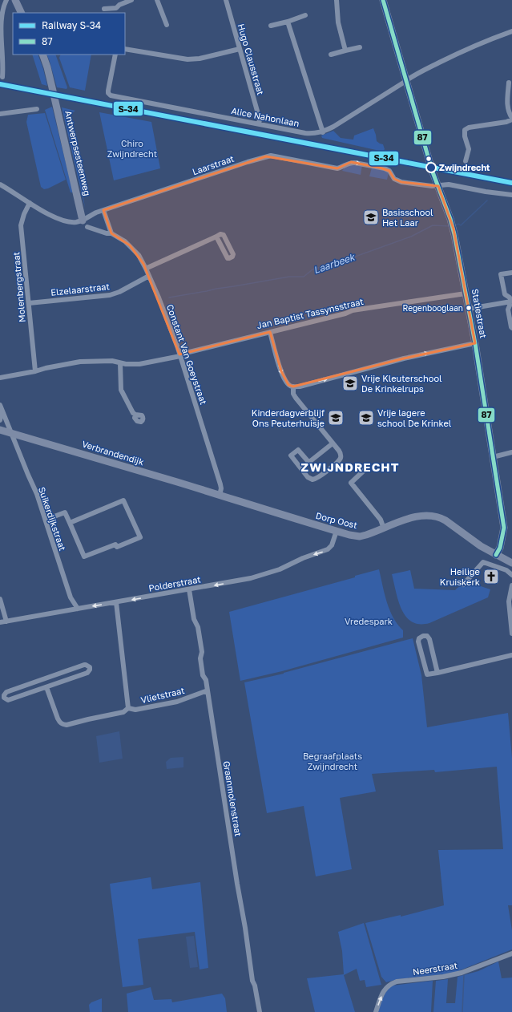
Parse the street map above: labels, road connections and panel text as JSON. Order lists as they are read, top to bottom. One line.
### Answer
{"streets":{"street":["Hugo Clausstraat","Alice Nahonlaan","Antwerpsesteenweg","Laarstraat","Molenbergstraat","Elzelaarstraat","Jan Baptist Tassynsstraat","Statiestraat","Constant Van Goeystraat","Verbrandendijk","Suikerdijkstraat","Dorp Oost","Polderstraat","Vlietstraat","Graanmolenstraat","Neerstraat"]},"crossings":[["Hugo Clausstraat","Alice Nahonlaan"],["Alice Nahonlaan","Statiestraat"],["Antwerpsesteenweg","Laarstraat"],["Antwerpsesteenweg","Constant Van Goeystraat"],["Laarstraat","Molenbergstraat"],["Laarstraat","Statiestraat"],["Laarstraat","Constant Van Goeystraat"],["Molenbergstraat","Elzelaarstraat"],["Molenbergstraat","Jan Baptist Tassynsstraat"],["Elzelaarstraat","Constant Van Goeystraat"],["Jan Baptist Tassynsstraat","Statiestraat"],["Jan Baptist Tassynsstraat","Constant Van Goeystraat"],["Statiestraat","Dorp Oost"],["Constant Van Goeystraat","Verbrandendijk"],["Constant Van Goeystraat","Dorp Oost"],["Verbrandendijk","Suikerdijkstraat"],["Verbrandendijk","Dorp Oost"],["Suikerdijkstraat","Polderstraat"],["Dorp Oost","Polderstraat"],["Polderstraat","Graanmolenstraat"],["Vlietstraat","Graanmolenstraat"]],"one_way":["Laarstraat","Polderstraat","Neerstraat"],"districts":["ZWIJNDRECHT"],"water":["Laarbeek"],"parks":["Chiro Zwijndrecht","Vredespark","Begraafplaats Zwijndrecht"],"places":{"other":["Zwijndrecht","Regenbooglaan"],"school or university":["Basisschool Het Laar","Vrije Kleuterschool De Krinkelrups","Kinderdagverblijf Ons Peuterhuisje","Vrije lagere school De Krinkel"],"church":["Heilige Kruiskerk"]},"lines":["transit line 87","rail line S-34"],"legend":["Railway S-34","87"]}
